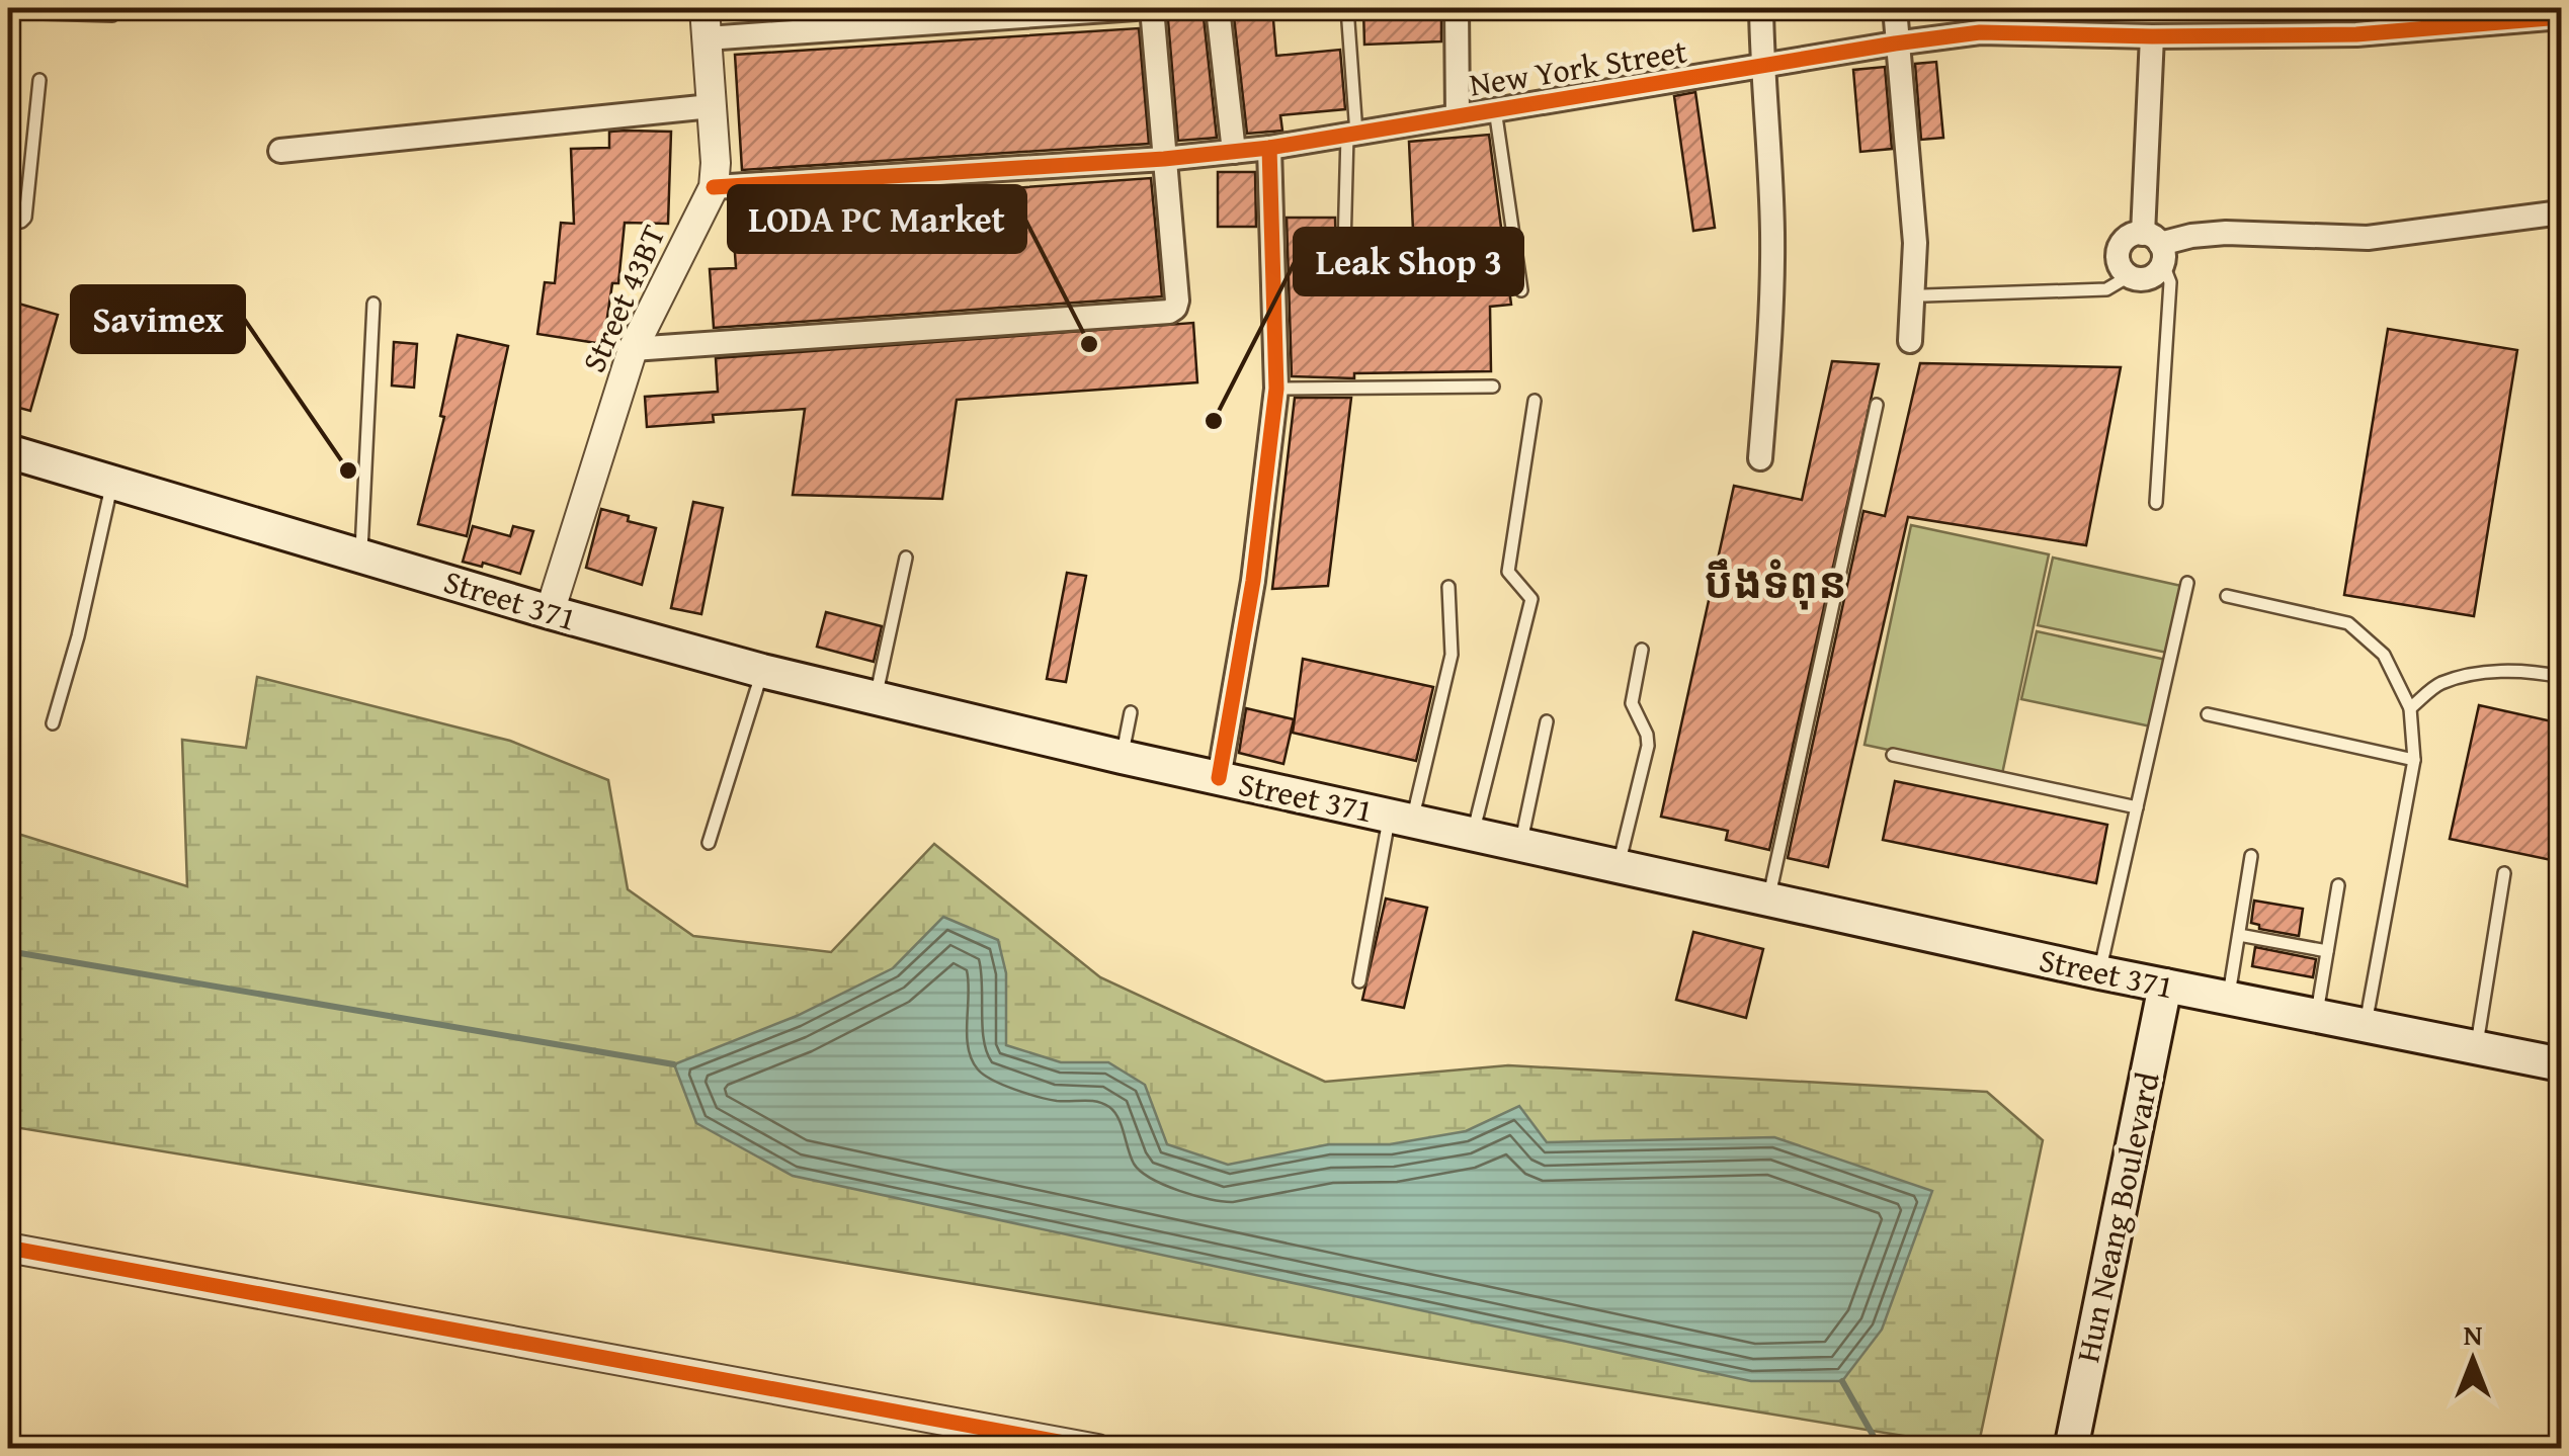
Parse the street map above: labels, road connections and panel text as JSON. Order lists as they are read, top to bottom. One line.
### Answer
{"streets":{"main road":["Street 371","Hun Neang Boulevard"],"street":["New York Street","Street 43BT"]},"crossings":[["New York Street","Street 43BT"],["Street 43BT","Street 371"],["Street 371","Hun Neang Boulevard"]],"districts":["បឹងទំពុន"],"places":["LODA PC Market","Leak Shop 3","Savimex"],"north":"top"}
